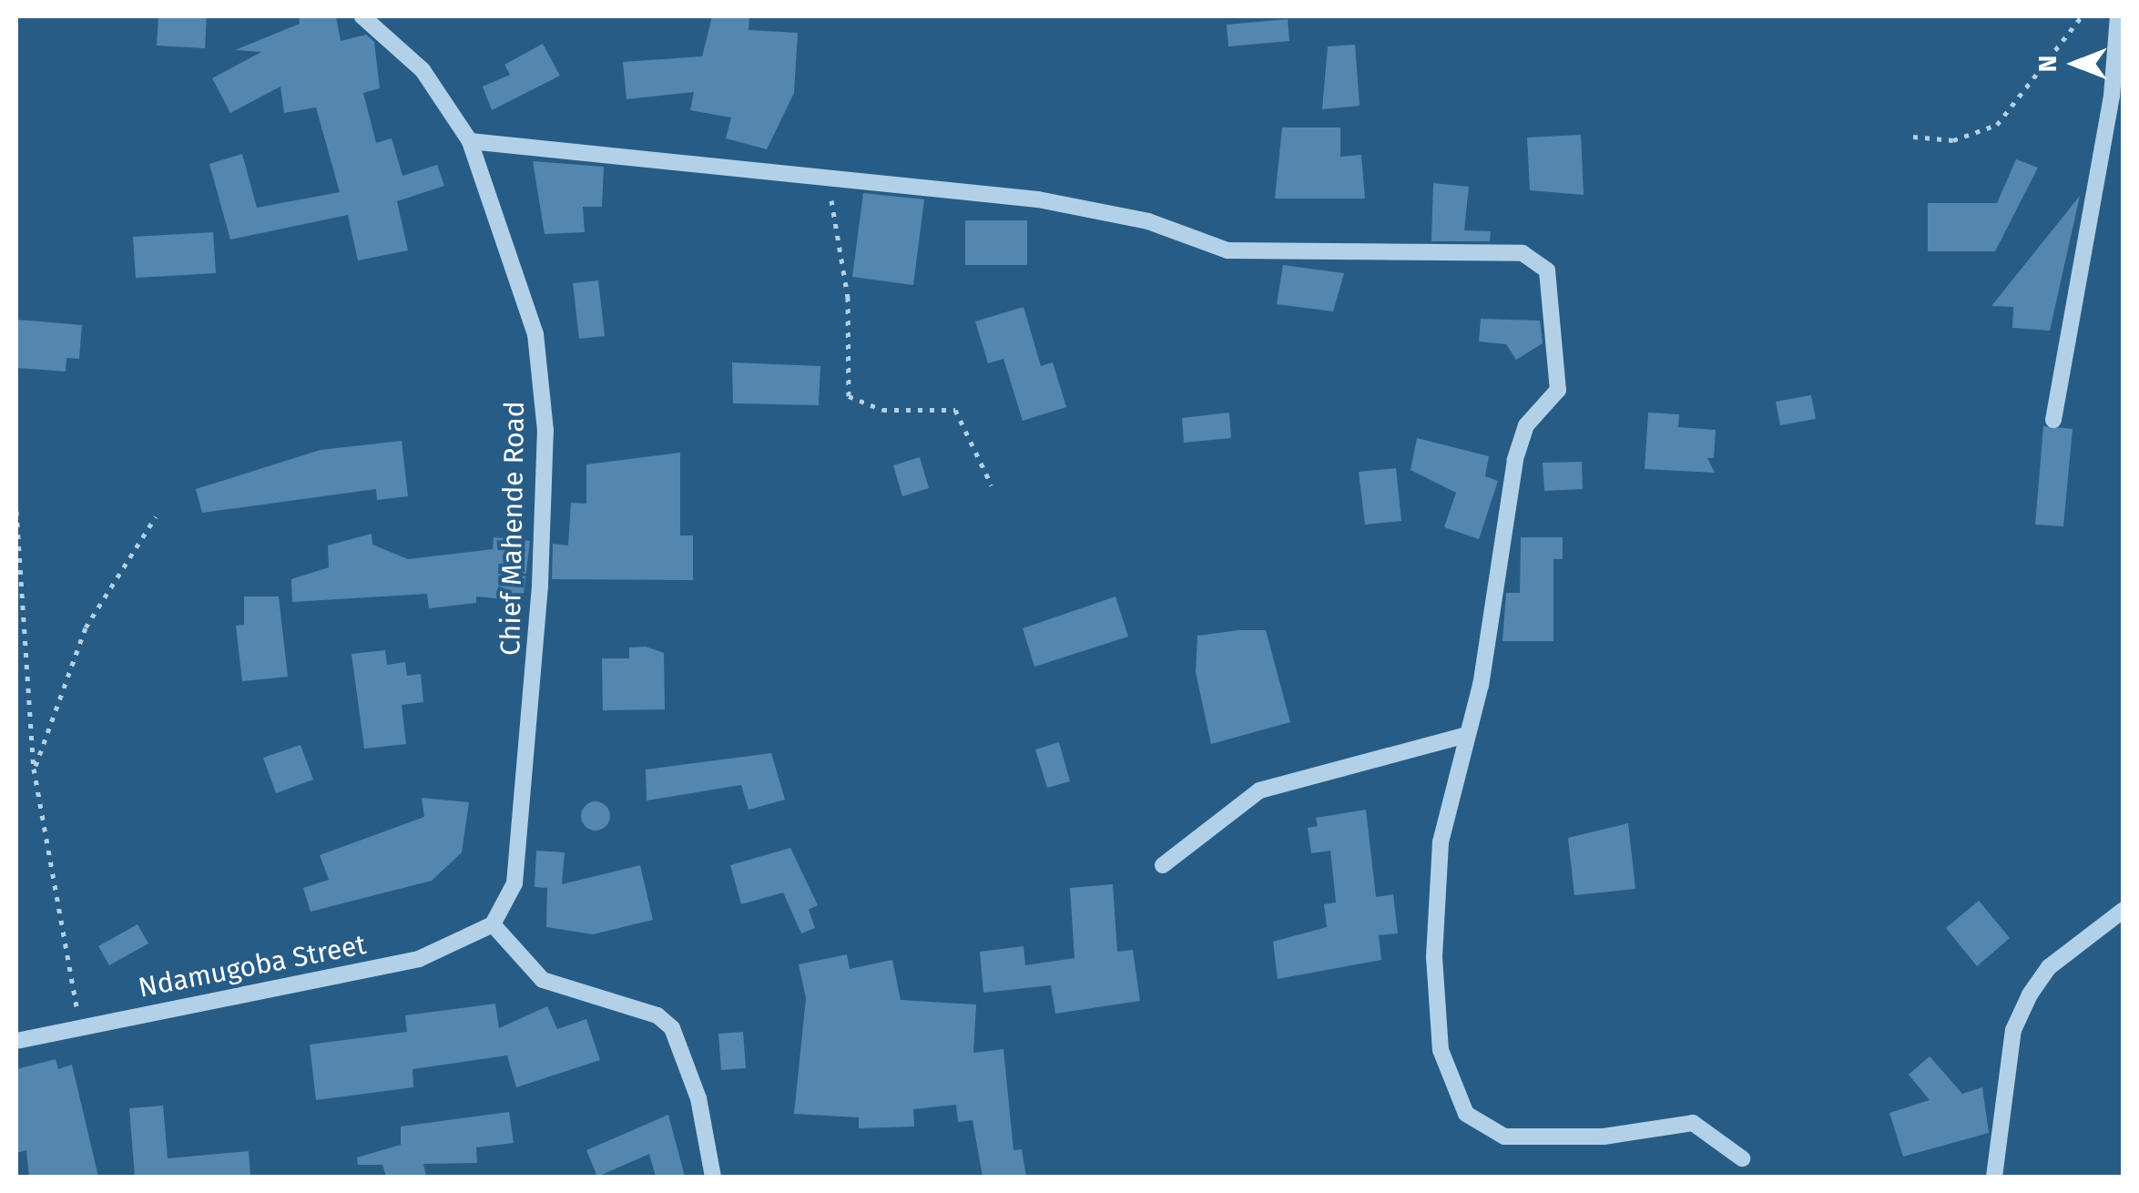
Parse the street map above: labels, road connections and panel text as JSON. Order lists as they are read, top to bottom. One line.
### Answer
{"streets":{"street":["Chief Mahende Road","Ndamugoba Street"]},"crossings":[["Chief Mahende Road","Ndamugoba Street"]],"north":"left"}
